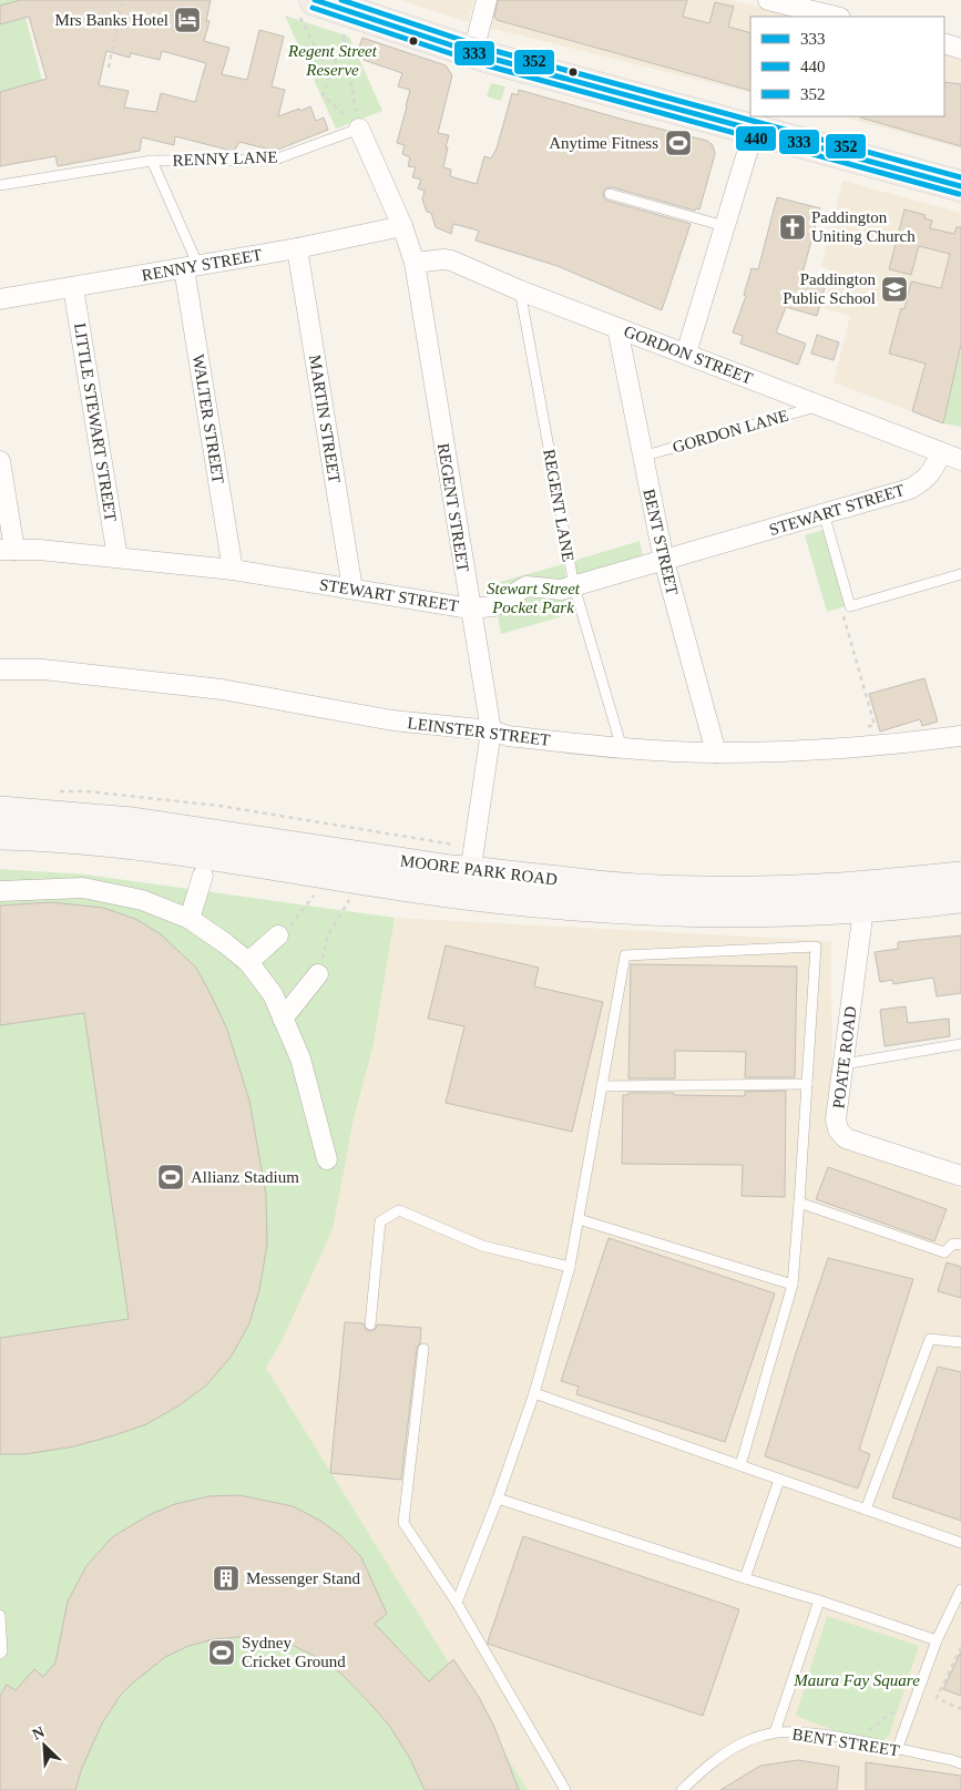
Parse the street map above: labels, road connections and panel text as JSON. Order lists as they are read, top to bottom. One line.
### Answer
{"streets":{"main road":["MOORE PARK ROAD"],"street":["RENNY STREET","GORDON STREET","WALTER STREET","MARTIN STREET","LITTLE STEWART STREET","REGENT STREET","STEWART STREET","BENT STREET","LEINSTER STREET","POATE ROAD"],"lane":["RENNY LANE","GORDON LANE","REGENT LANE"]},"crossings":[["RENNY LANE","RENNY STREET"],["RENNY LANE","WALTER STREET"],["RENNY LANE","REGENT STREET"],["RENNY STREET","WALTER STREET"],["RENNY STREET","MARTIN STREET"],["RENNY STREET","LITTLE STEWART STREET"],["RENNY STREET","REGENT STREET"],["GORDON STREET","GORDON LANE"],["GORDON STREET","REGENT LANE"],["GORDON STREET","REGENT STREET"],["GORDON STREET","STEWART STREET"],["GORDON STREET","BENT STREET"],["WALTER STREET","STEWART STREET"],["MARTIN STREET","STEWART STREET"],["LITTLE STEWART STREET","STEWART STREET"],["GORDON LANE","BENT STREET"],["REGENT LANE","STEWART STREET"],["REGENT LANE","LEINSTER STREET"],["REGENT STREET","STEWART STREET"],["REGENT STREET","LEINSTER STREET"],["REGENT STREET","MOORE PARK ROAD"],["STEWART STREET","BENT STREET"],["BENT STREET","LEINSTER STREET"],["MOORE PARK ROAD","POATE ROAD"]],"parks":["Regent Street Reserve","Stewart Street Pocket Park","Maura Fay Square"],"places":{"hotel":["Mrs Banks Hotel"],"sports":["Anytime Fitness","Allianz Stadium","Sydney Cricket Ground"],"church":["Paddington Uniting Church"],"school or university":["Paddington Public School"],"building":["Messenger Stand"]},"lines":["transit line 333","transit line 352","transit line 440"],"legend":["333","440","352"],"north":"top left"}
